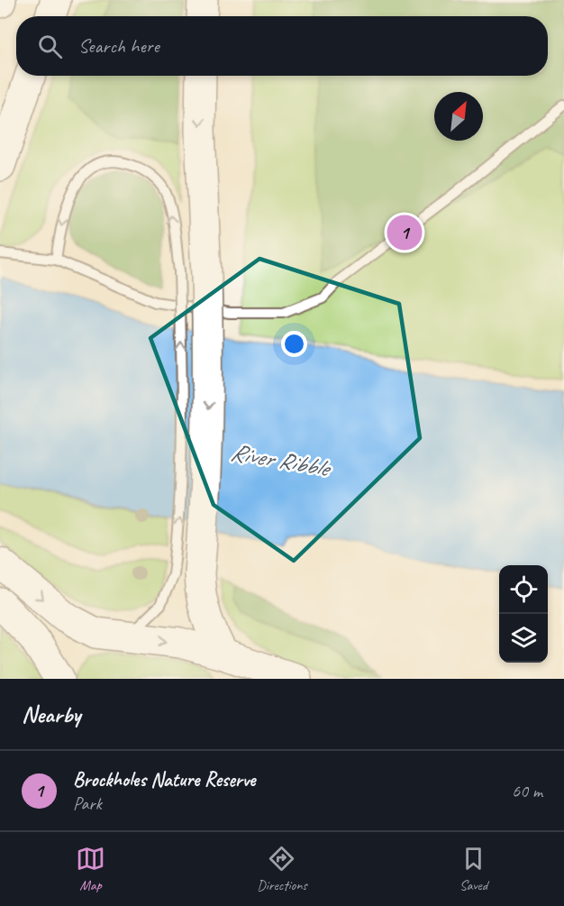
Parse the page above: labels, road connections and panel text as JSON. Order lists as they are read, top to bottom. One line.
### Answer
{"water":["River Ribble"],"north":"top right","page":{"search":"Search here","pins":"1","heading":"Nearby","list":[{"mark":"1","name":"Brockholes Nature Reserve","note":"Park","value":"60 m"}],"nav":["Map","Directions","Saved"]}}
